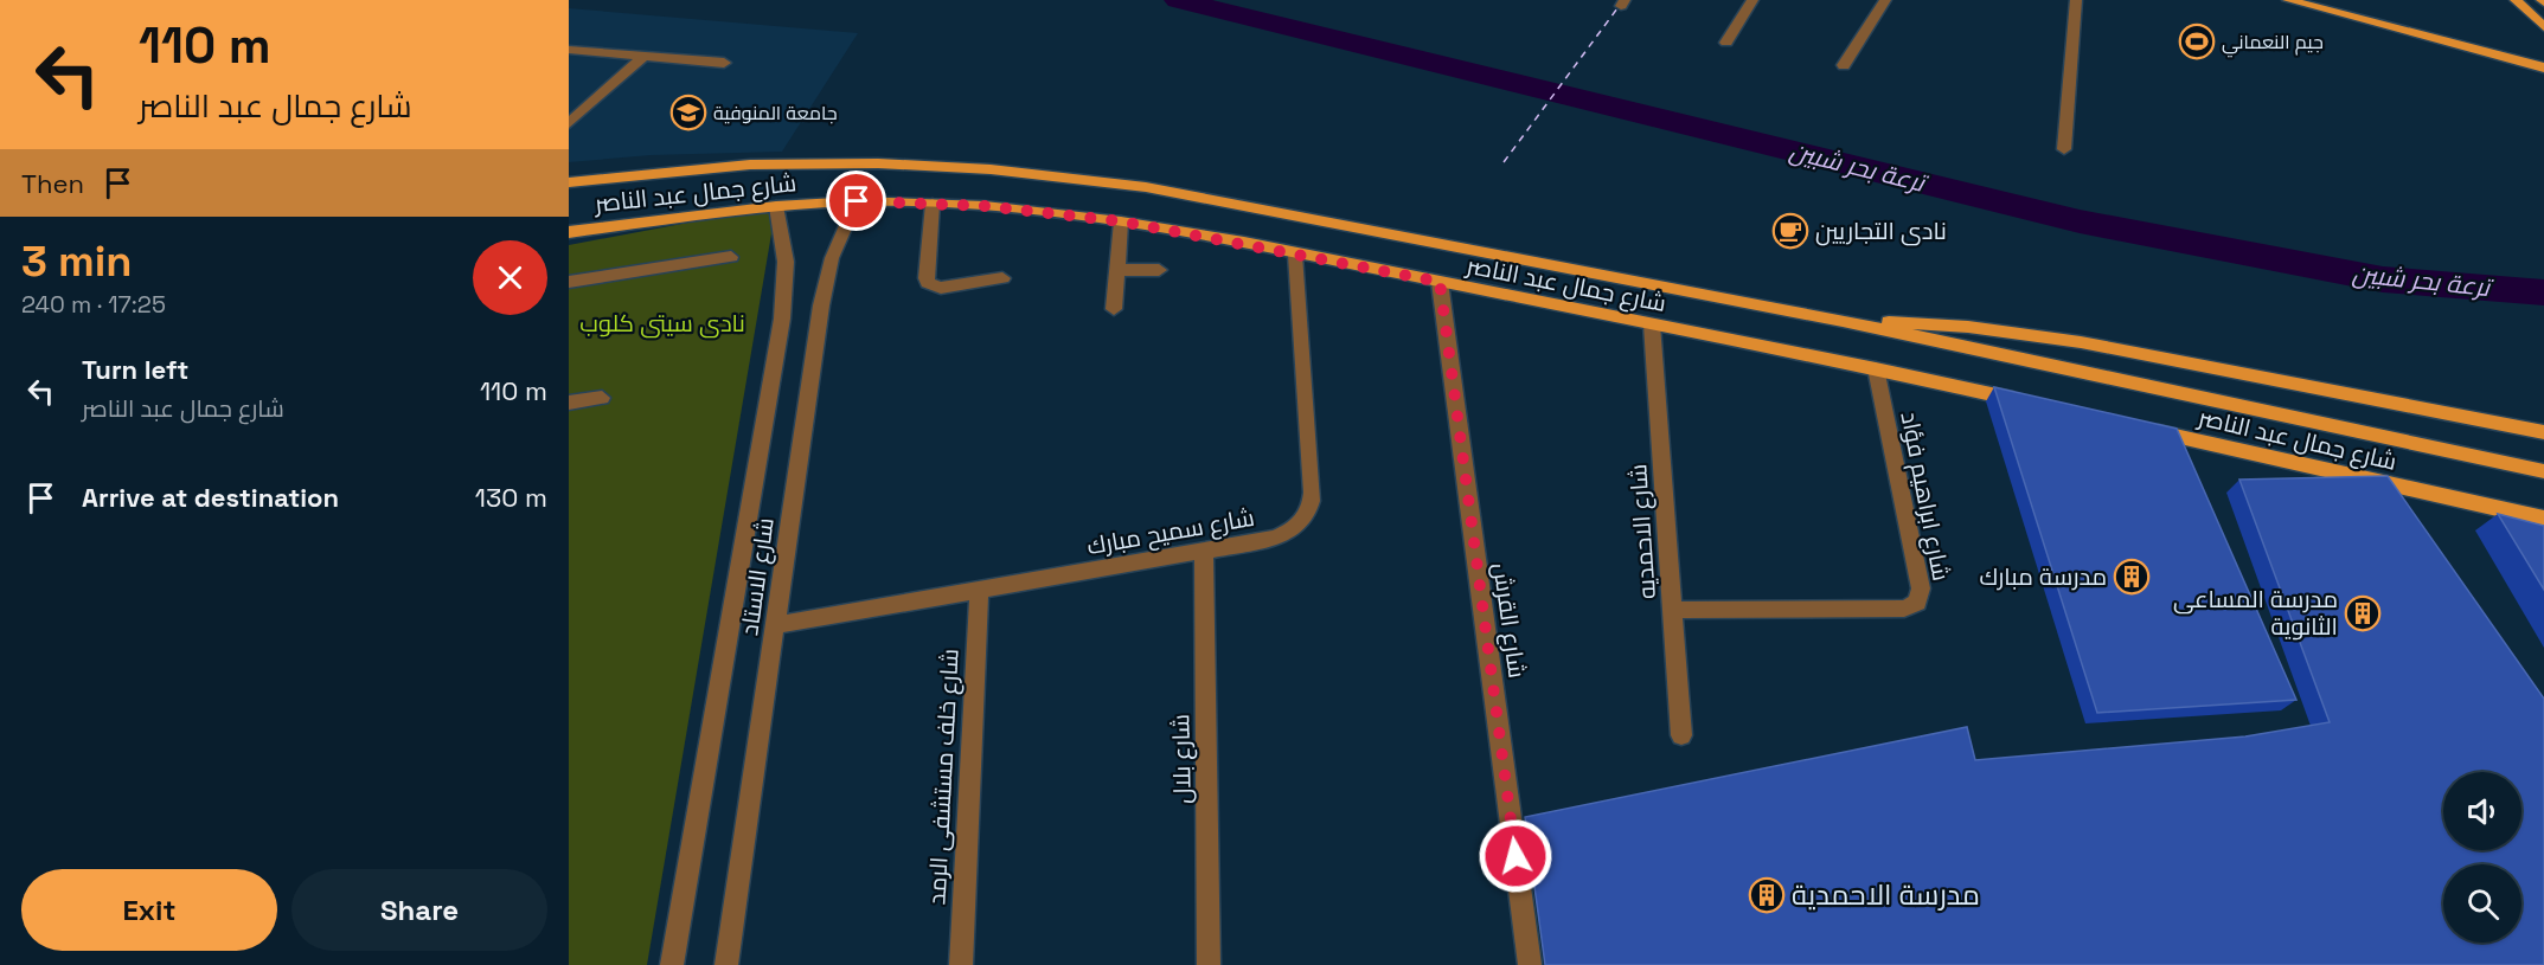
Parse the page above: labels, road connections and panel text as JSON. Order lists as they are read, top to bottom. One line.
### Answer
{"streets":{"main road":["شارع جمال عبد الناصر"],"street":["شارع ابراهيم فؤاد","شارع سميح مبارك","شارع الاحمديه","شارع الاستاد","شارع القرش","شارع بلال","شارع خلف مستشفى الرمد"]},"crossings":[["شارع جمال عبد الناصر","شارع ابراهيم فؤاد"],["شارع جمال عبد الناصر","شارع سميح مبارك"],["شارع جمال عبد الناصر","شارع الاحمديه"],["شارع جمال عبد الناصر","شارع الاستاد"],["شارع جمال عبد الناصر","شارع القرش"],["شارع ابراهيم فؤاد","شارع الاحمديه"],["شارع سميح مبارك","شارع الاستاد"],["شارع سميح مبارك","شارع بلال"],["شارع سميح مبارك","شارع خلف مستشفى الرمد"]],"water":["ترعة بحر شبين"],"parks":["نادى سيتى كلوب"],"places":{"sports":["جيم النعماني"],"school or university":["جامعة المنوفية"],"cafe":["نادى التجاريين"],"building":["مدرسة مبارك","مدرسة المساعى الثانوية","مدرسة الاحمدية"]},"page":{"turn":["110 m","شارع جمال عبد الناصر"],"then":"Then","heading":["3 min","240 m · 17:25"],"list":[{"name":"Turn left","note":"شارع جمال عبد الناصر","value":"110 m"},{"name":"Arrive at destination","value":"130 m"}],"buttons":["Exit","Share"]}}
